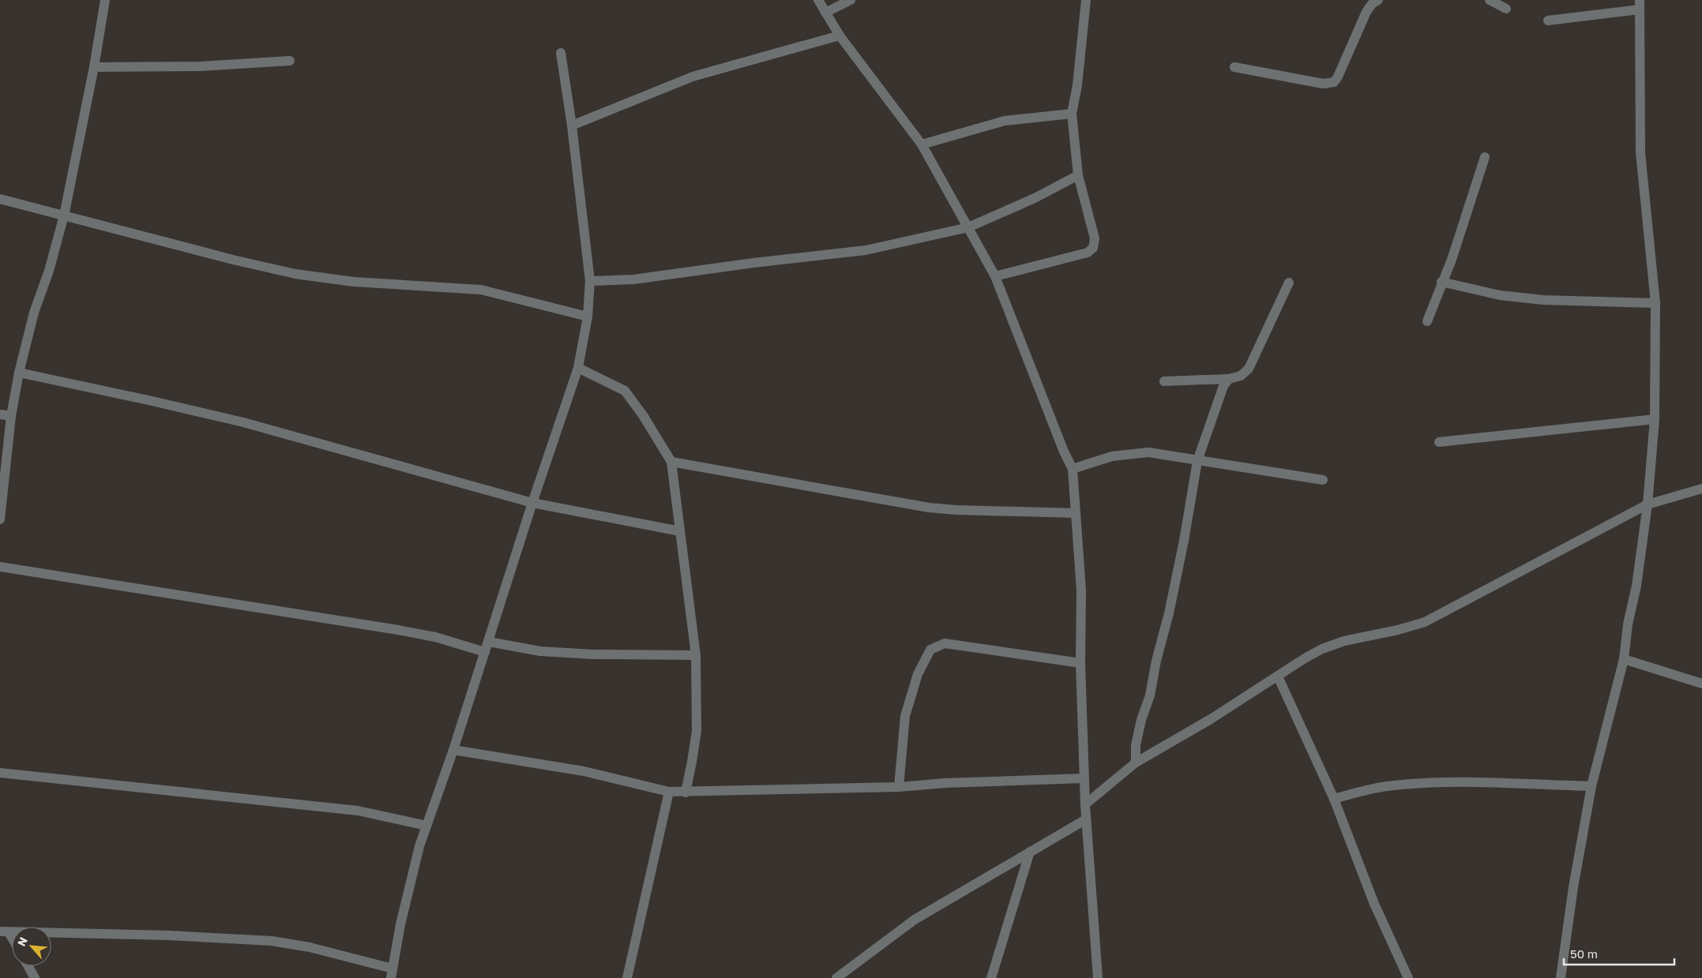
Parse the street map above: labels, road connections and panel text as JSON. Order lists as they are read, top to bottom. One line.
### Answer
{"scale_bar":"50 m","north":"top left"}
